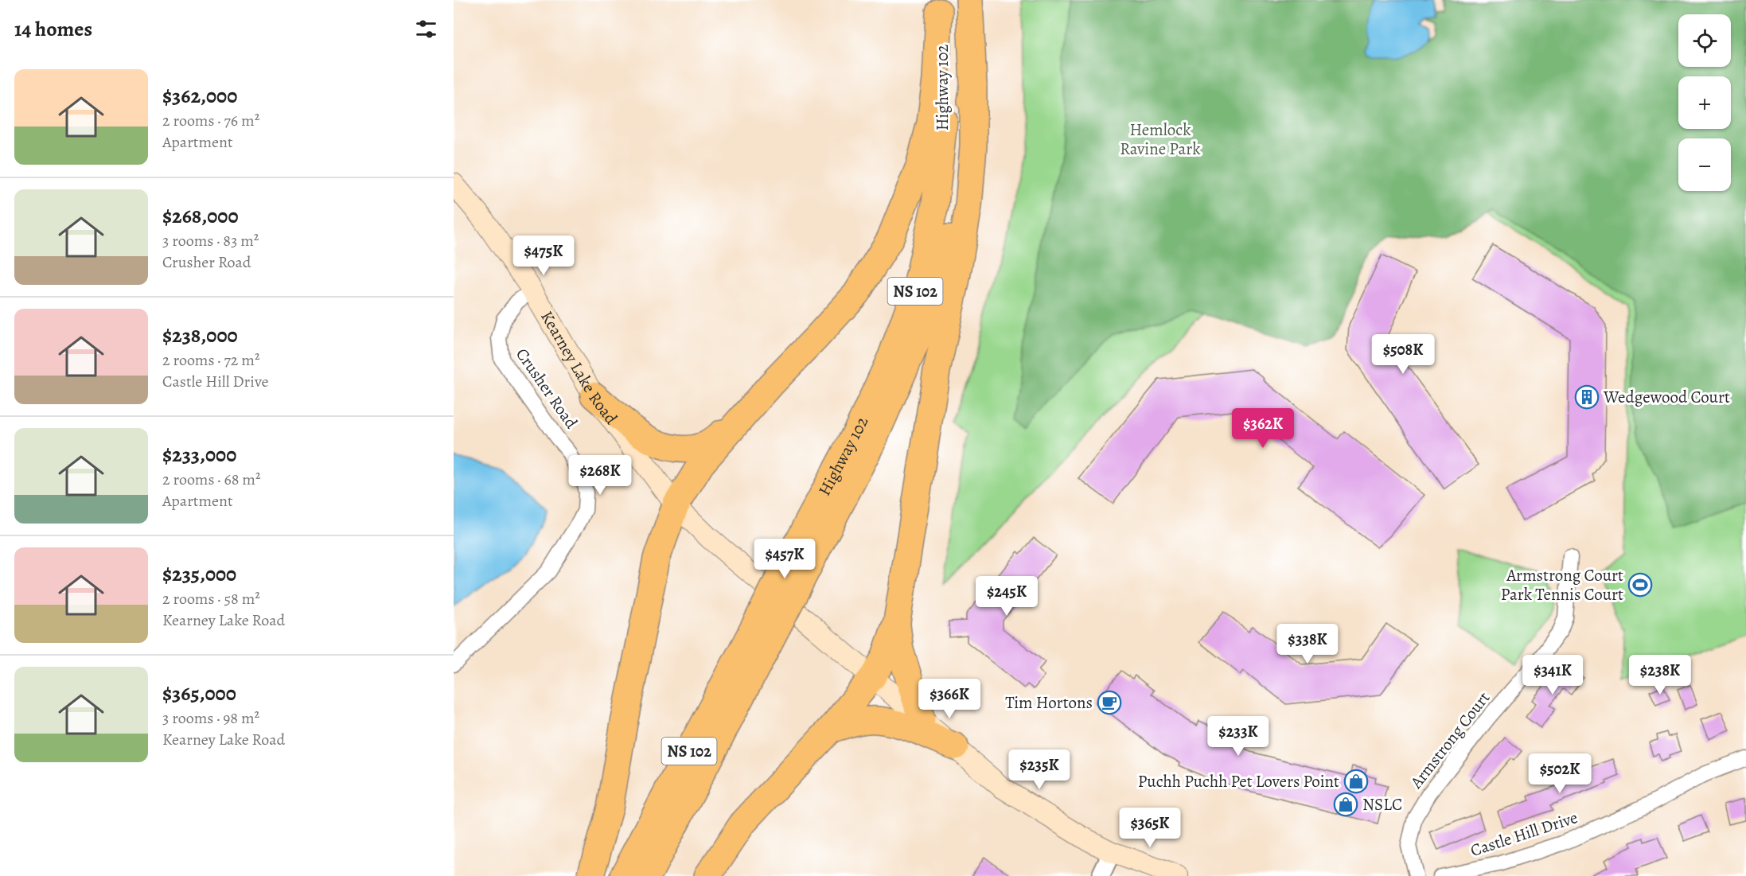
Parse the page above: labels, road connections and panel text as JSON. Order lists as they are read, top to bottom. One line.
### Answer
{"streets":{"highway":["Highway 102","NS 102"],"main road":["Kearney Lake Road"],"street":["Crusher Road","Armstrong Court","Castle Hill Drive"]},"crossings":[["Kearney Lake Road","Crusher Road"]],"parks":["Hemlock Ravine Park"],"places":{"building":["Wedgewood Court"],"sports":["Armstrong Court Park Tennis Court"],"cafe":["Tim Hortons"],"shop":["Puchh Puchh Pet Lovers Point","NSLC"]},"page":{"heading":"14 homes","map_buttons":["+","−"],"list":[{"name":"$362,000","note":"2 rooms · 76 m² · Apartment"},{"name":"$268,000","note":"3 rooms · 83 m² · Crusher Road"},{"name":"$238,000","note":"2 rooms · 72 m² · Castle Hill Drive"},{"name":"$233,000","note":"2 rooms · 68 m² · Apartment"},{"name":"$235,000","note":"2 rooms · 58 m² · Kearney Lake Road"},{"name":"$365,000","note":"3 rooms · 98 m² · Kearney Lake Road"}],"price":["$475K","$508K","$362K","$268K","$457K","$245K","$338K","$341K","$238K","$366K","$233K","$235K","$502K","$365K"]}}
